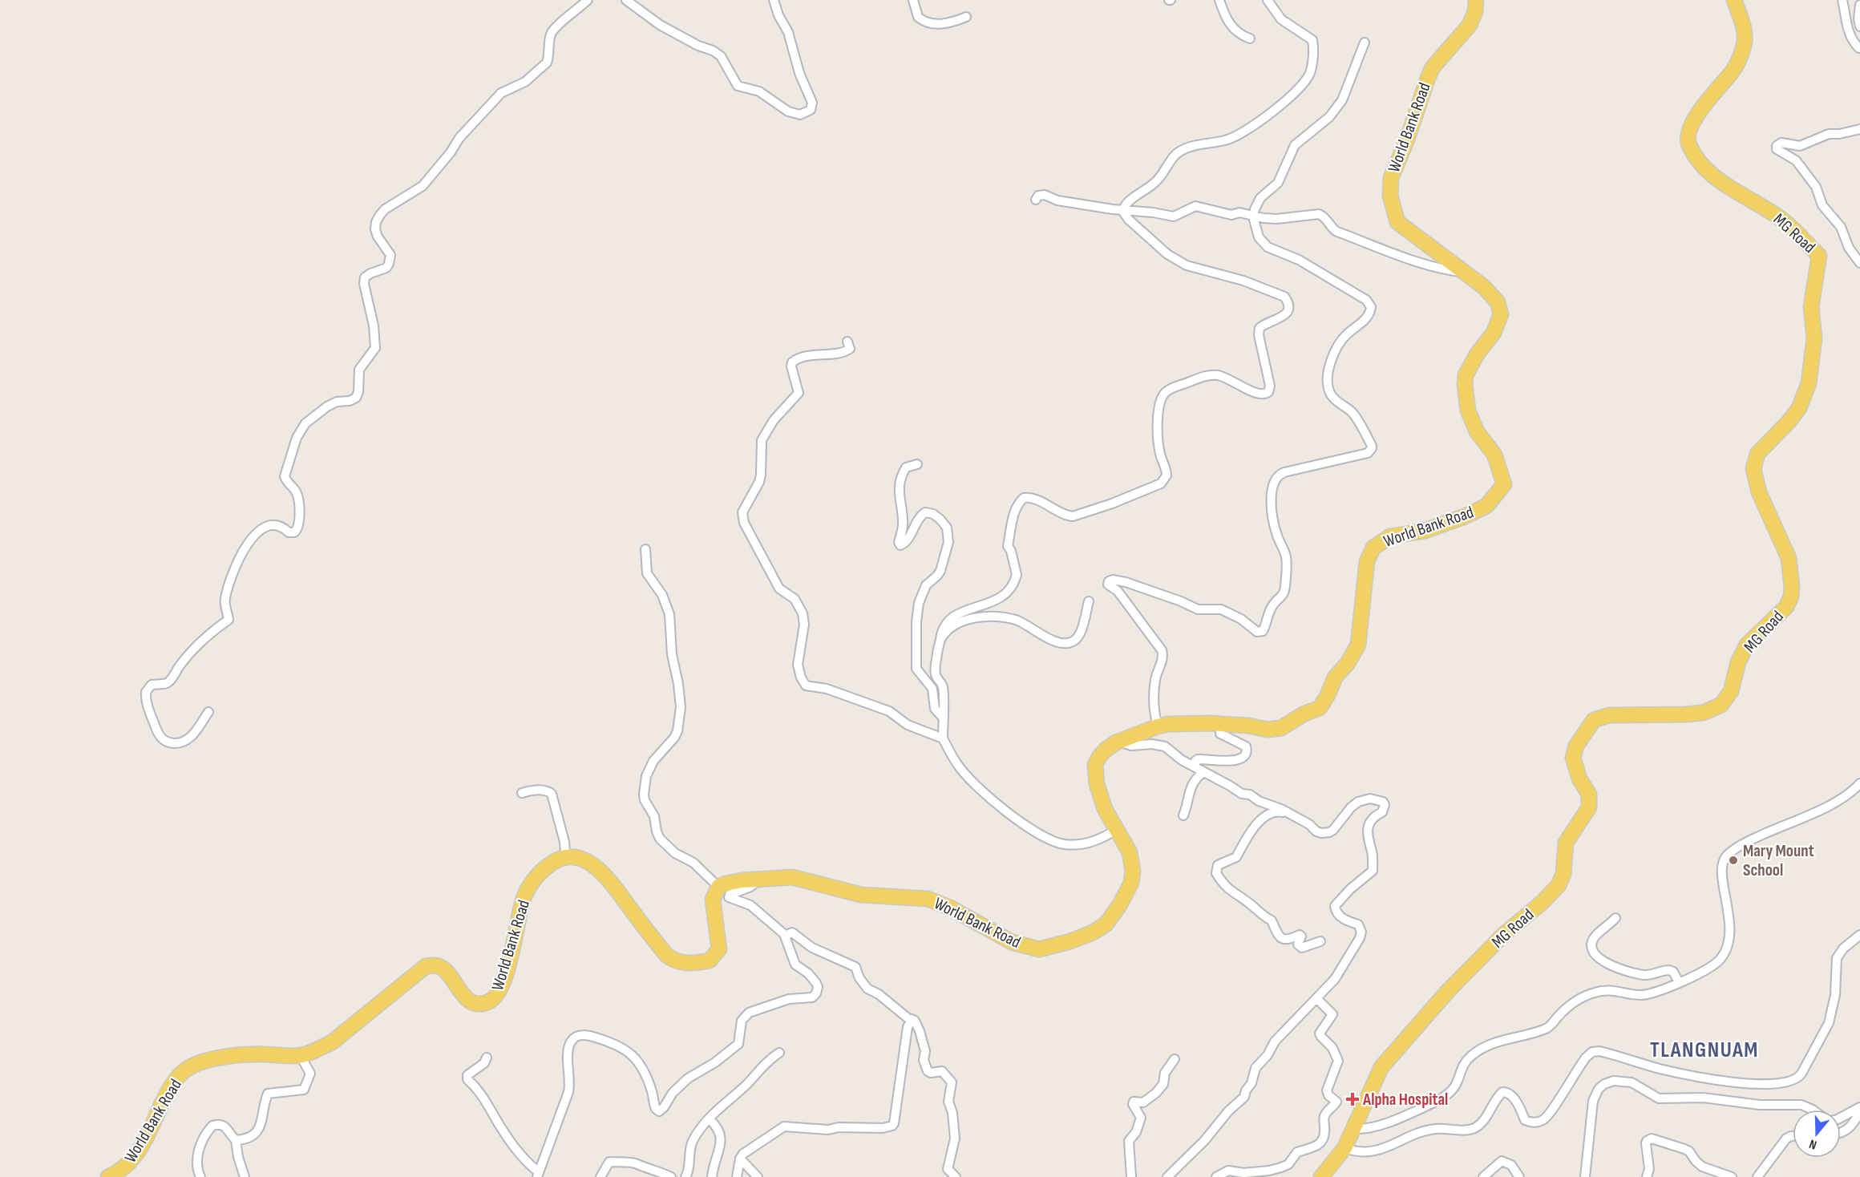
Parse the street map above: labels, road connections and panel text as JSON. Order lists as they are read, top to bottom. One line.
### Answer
{"streets":{"main road":["World Bank Road","MG Road"]},"districts":["TLANGNUAM"],"places":{"other":["Mary Mount School"],"health":["Alpha Hospital"]},"north":"bottom"}
